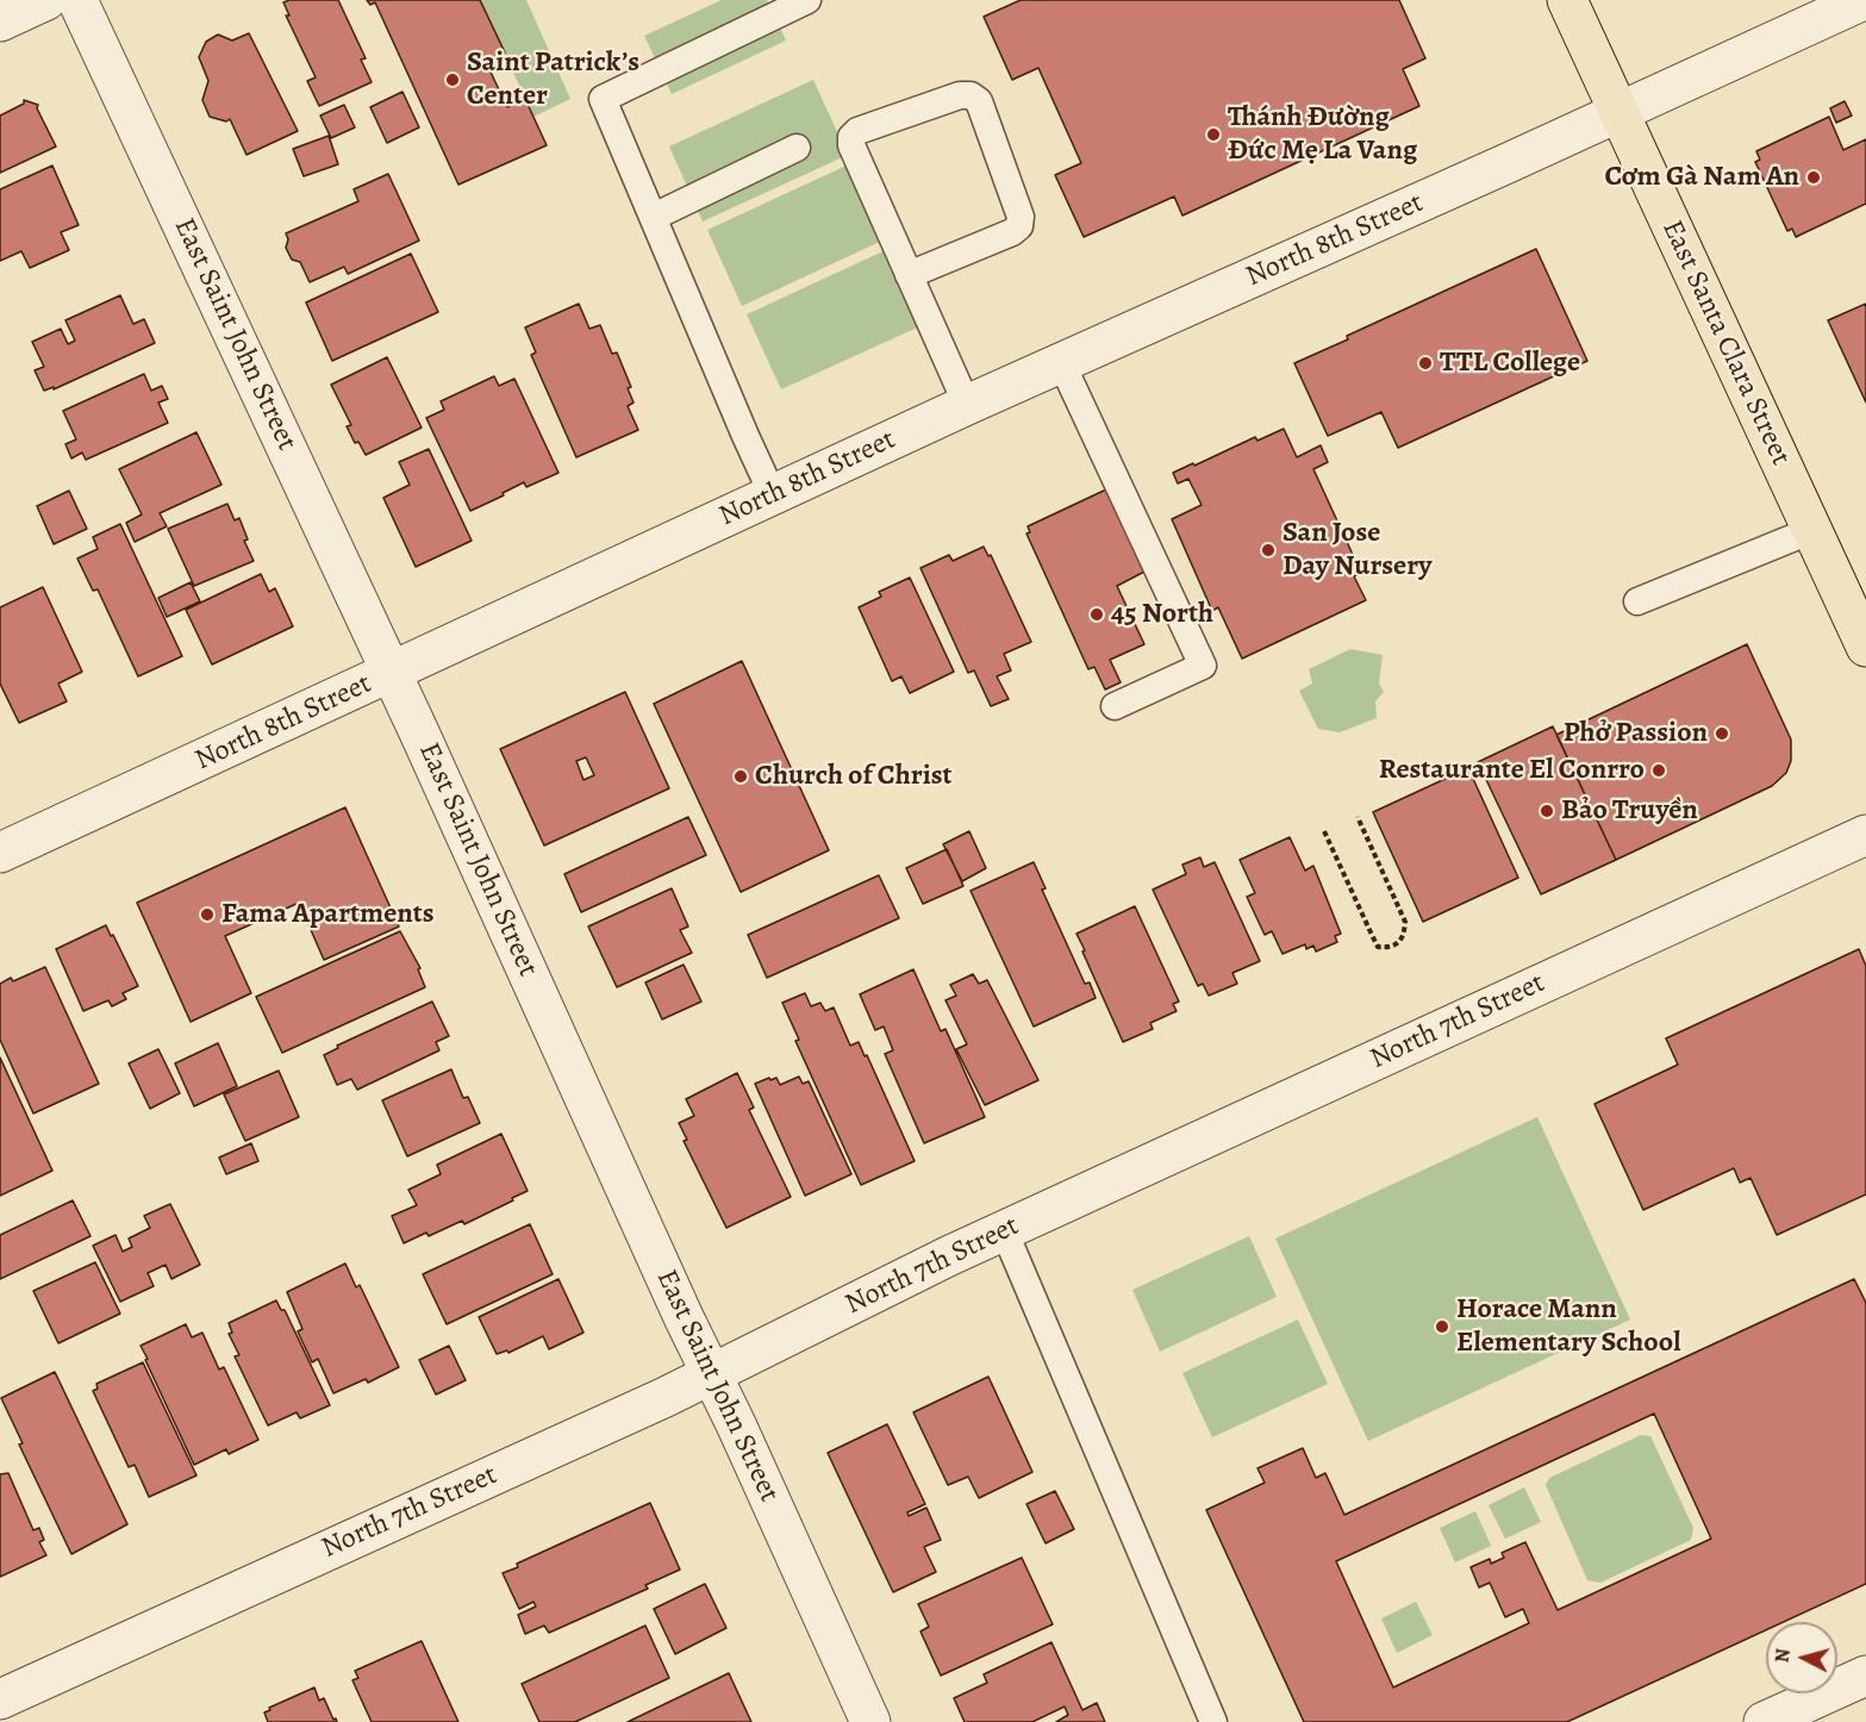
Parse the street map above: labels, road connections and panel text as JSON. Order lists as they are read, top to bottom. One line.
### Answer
{"streets":{"main road":["East Santa Clara Street"],"street":["North 8th Street","East Saint John Street","North 7th Street"]},"crossings":[["North 8th Street","East Saint John Street"],["North 8th Street","East Santa Clara Street"],["East Saint John Street","North 7th Street"]],"places":["Saint Patrick’s Center","Thánh Đường Đức Mẹ La Vang","Cơm Gà Nam An","TTL College","San Jose Day Nursery","45 North","Phở Passion","Restaurante El Conrro","Church of Christ","Bảo Truyền","Fama Apartments","Horace Mann Elementary School"],"north":"left"}
